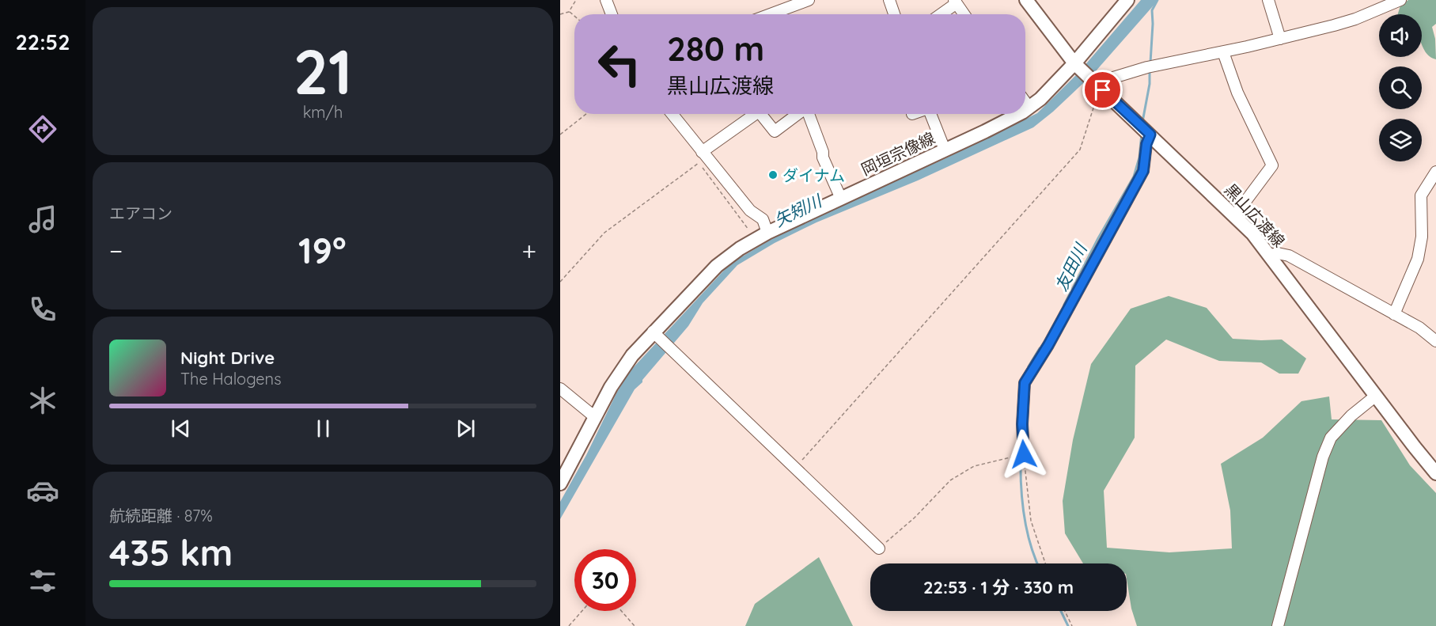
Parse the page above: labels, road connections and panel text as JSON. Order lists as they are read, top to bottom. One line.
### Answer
{"streets":{"main road":["岡垣宗像線","黒山広渡線"]},"crossings":[["岡垣宗像線","黒山広渡線"]],"water":["矢矧川","友田川"],"places":["ダイナム"],"page":{"tabs":"22:52","tile":[["21","km/h"],"エアコン",["航続距離 · 87%","435 km"]],"turn":["280 m","黒山広渡線"],"heat":["−","19°","+"],"song":["Night Drive","The Halogens"],"limit":"30","trip":"22:53 · 1 分 · 330 m"}}
